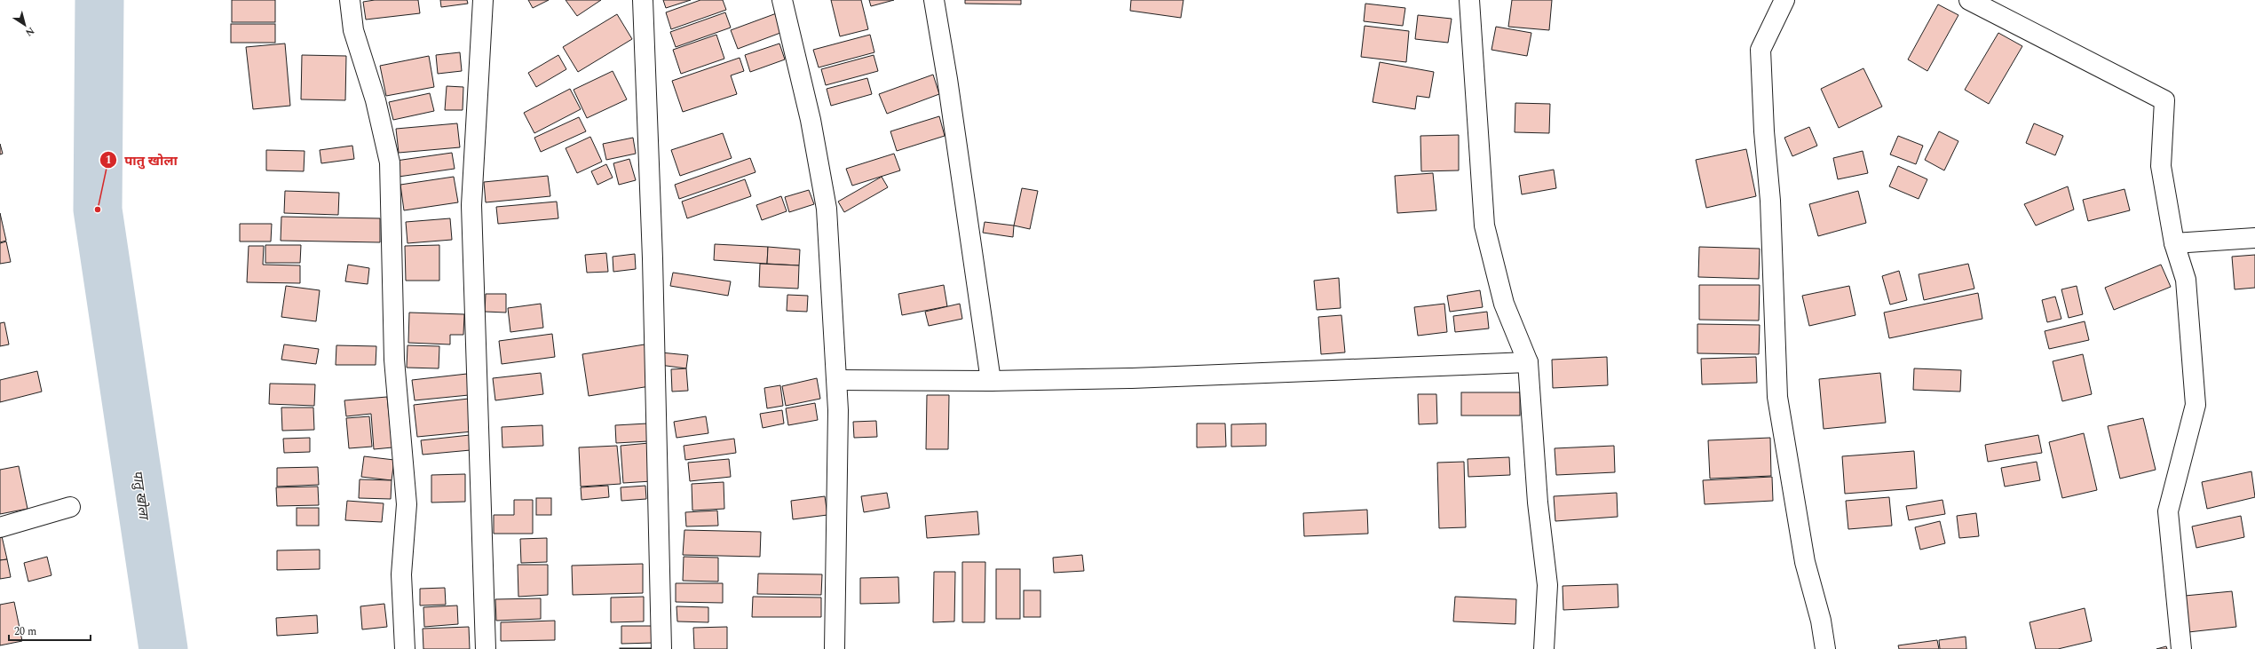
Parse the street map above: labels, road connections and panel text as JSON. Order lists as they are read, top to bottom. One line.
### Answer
{"water":["पातु खोला"],"places":["पातु खोला"],"scale_bar":"20 m","north":"bottom right"}
